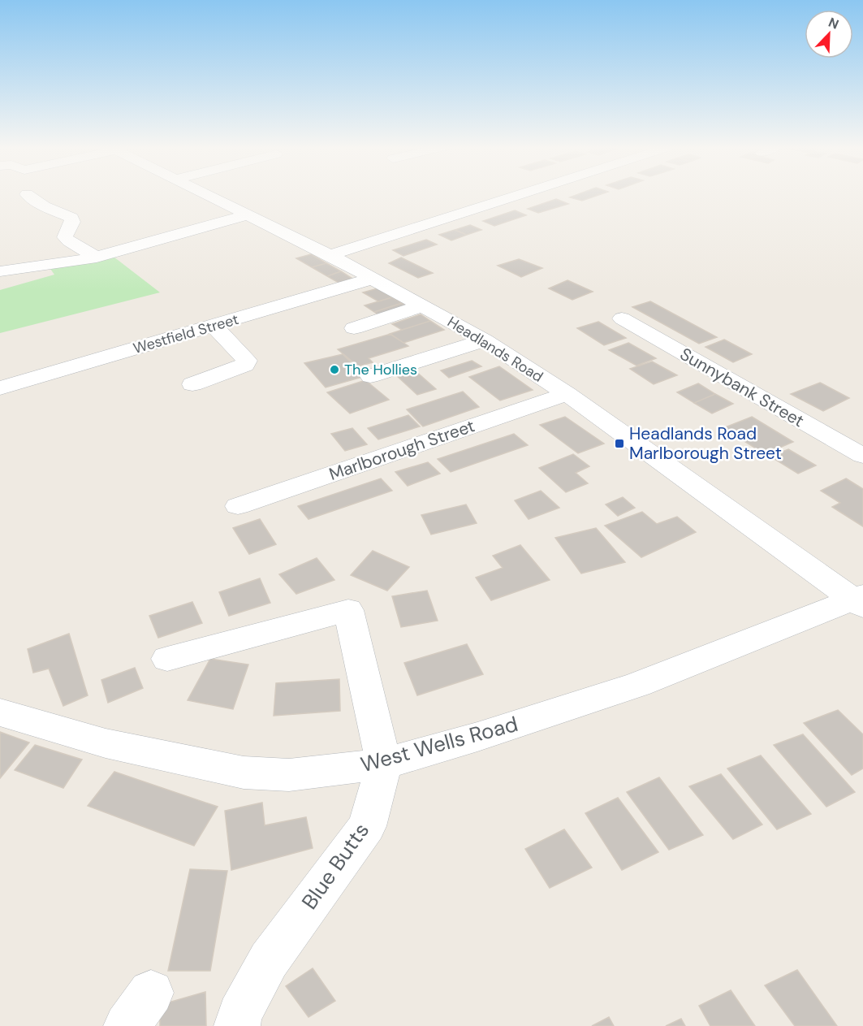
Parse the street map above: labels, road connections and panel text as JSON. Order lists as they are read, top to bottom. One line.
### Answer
{"streets":{"street":["Westfield Street","Headlands Road","Sunnybank Street","Marlborough Street","West Wells Road","Blue Butts"]},"crossings":[["Westfield Street","Headlands Road"],["Headlands Road","Marlborough Street"],["Headlands Road","West Wells Road"],["West Wells Road","Blue Butts"]],"places":{"other":["The Hollies"],"transit":["Headlands Road Marlborough Street"]},"north":"top right"}
